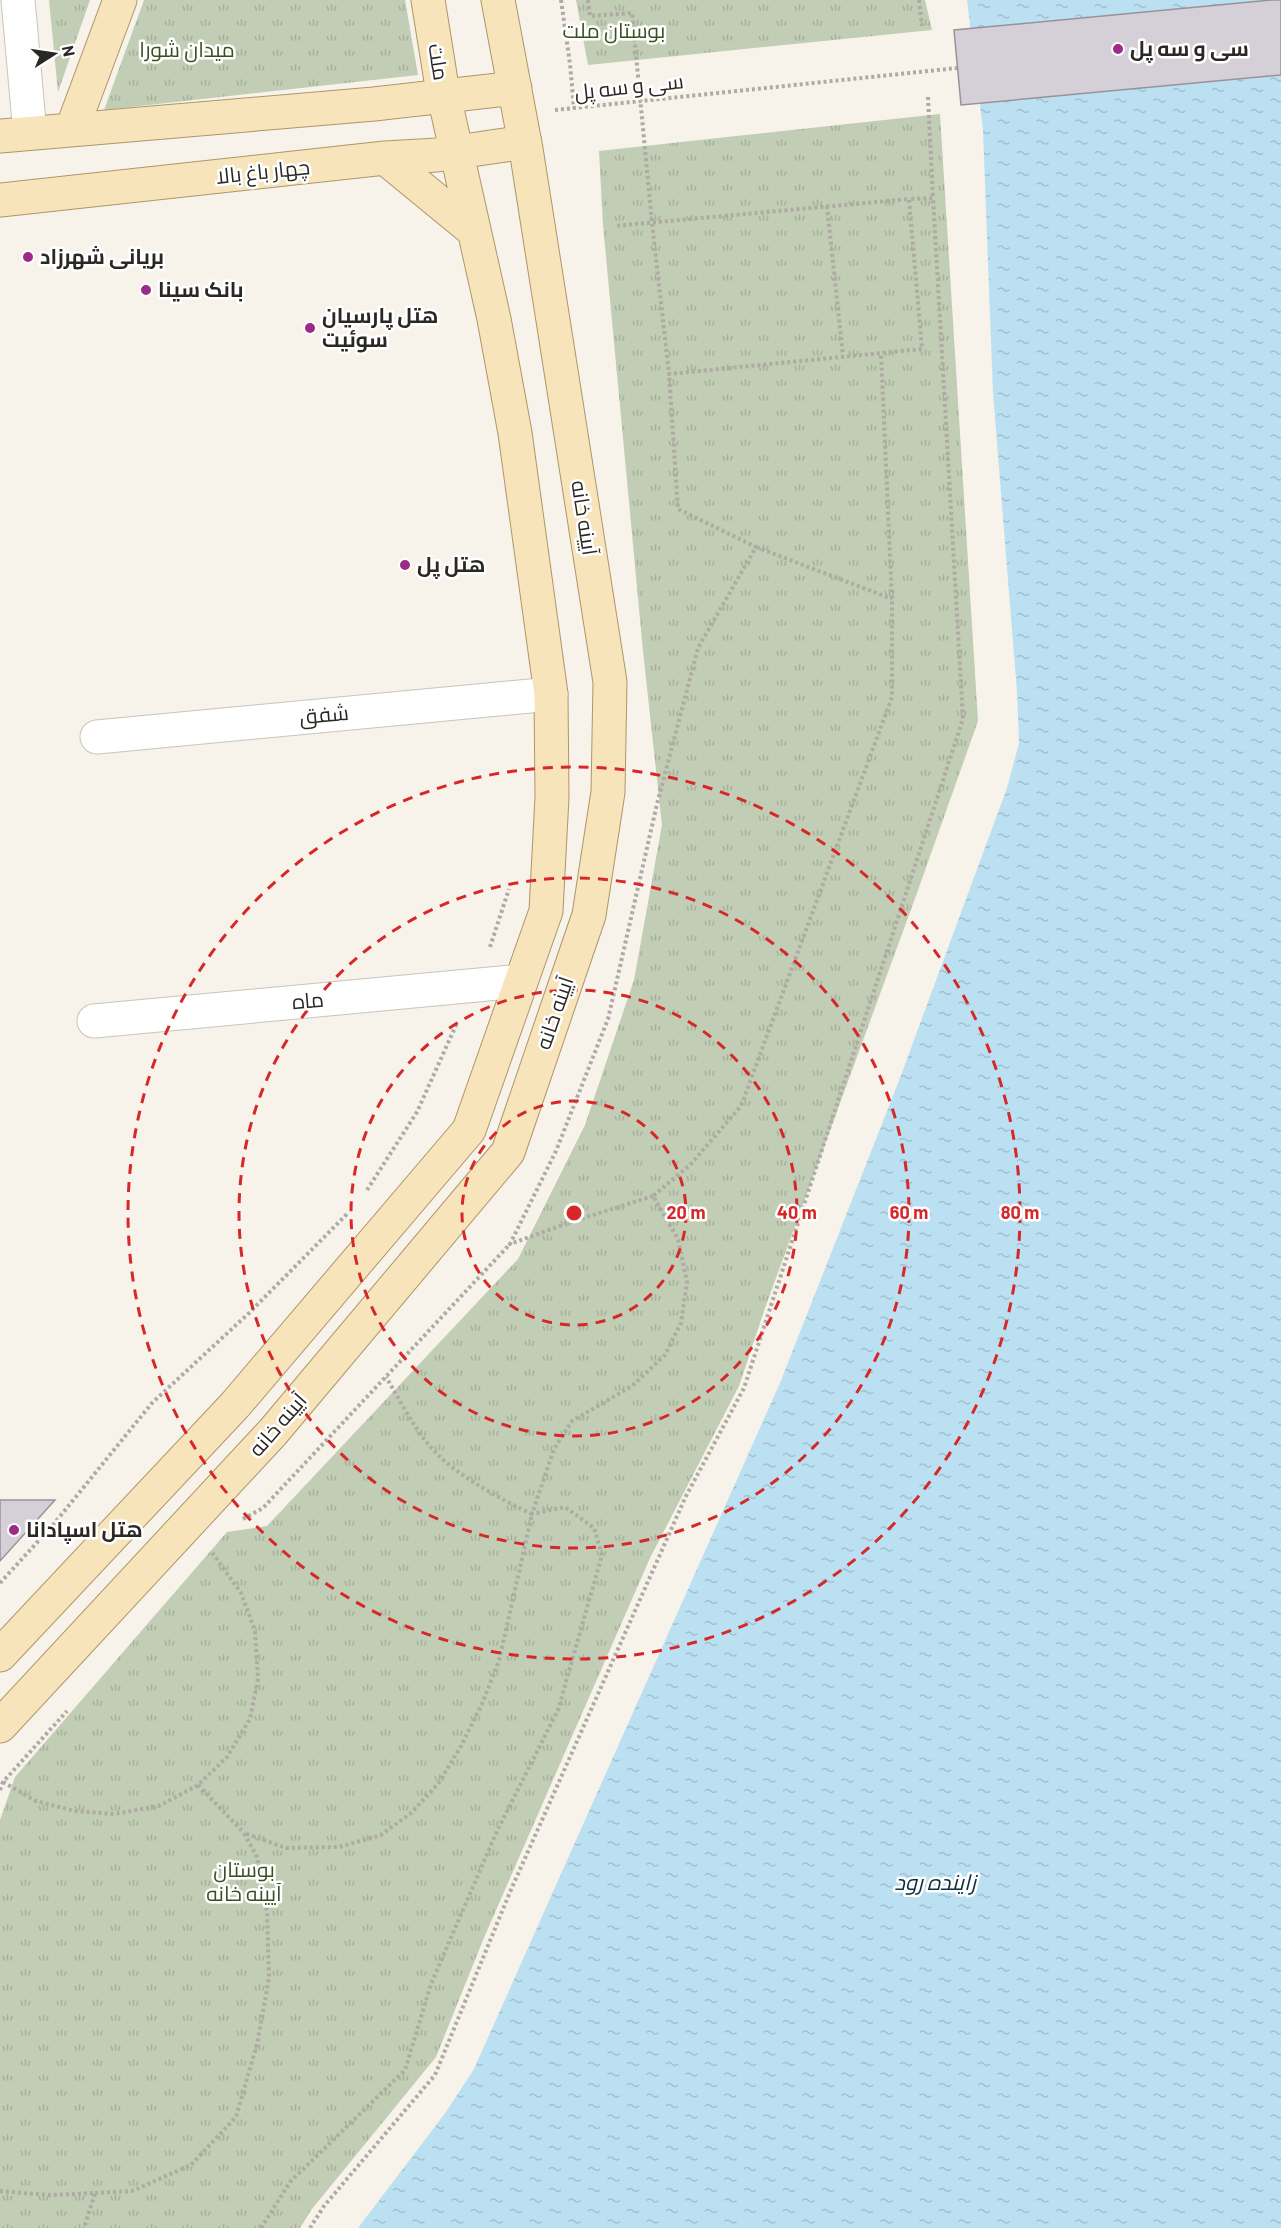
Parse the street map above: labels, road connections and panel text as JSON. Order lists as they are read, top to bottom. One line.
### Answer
{"streets":{"main road":["ملت","چهار باغ بالا","آیینه خانه"],"street":["شفق","ماه"],"path":["سی و سه پل"]},"crossings":[["ملت","چهار باغ بالا"],["ملت","آیینه خانه"],["سی و سه پل","چهار باغ بالا"],["سی و سه پل","آیینه خانه"],["چهار باغ بالا","آیینه خانه"],["آیینه خانه","شفق"],["آیینه خانه","ماه"]],"water":["زاینده رود"],"parks":["بوستان ملت","میدان شورا","بوستان آیینه خانه"],"places":["سی و سه پل","بریانی شهرزاد","بانک سینا","هتل پارسیان سوئیت","هتل پل","هتل اسپادانا"],"north":"right","rings":["20 m","40 m","60 m","80 m"]}
